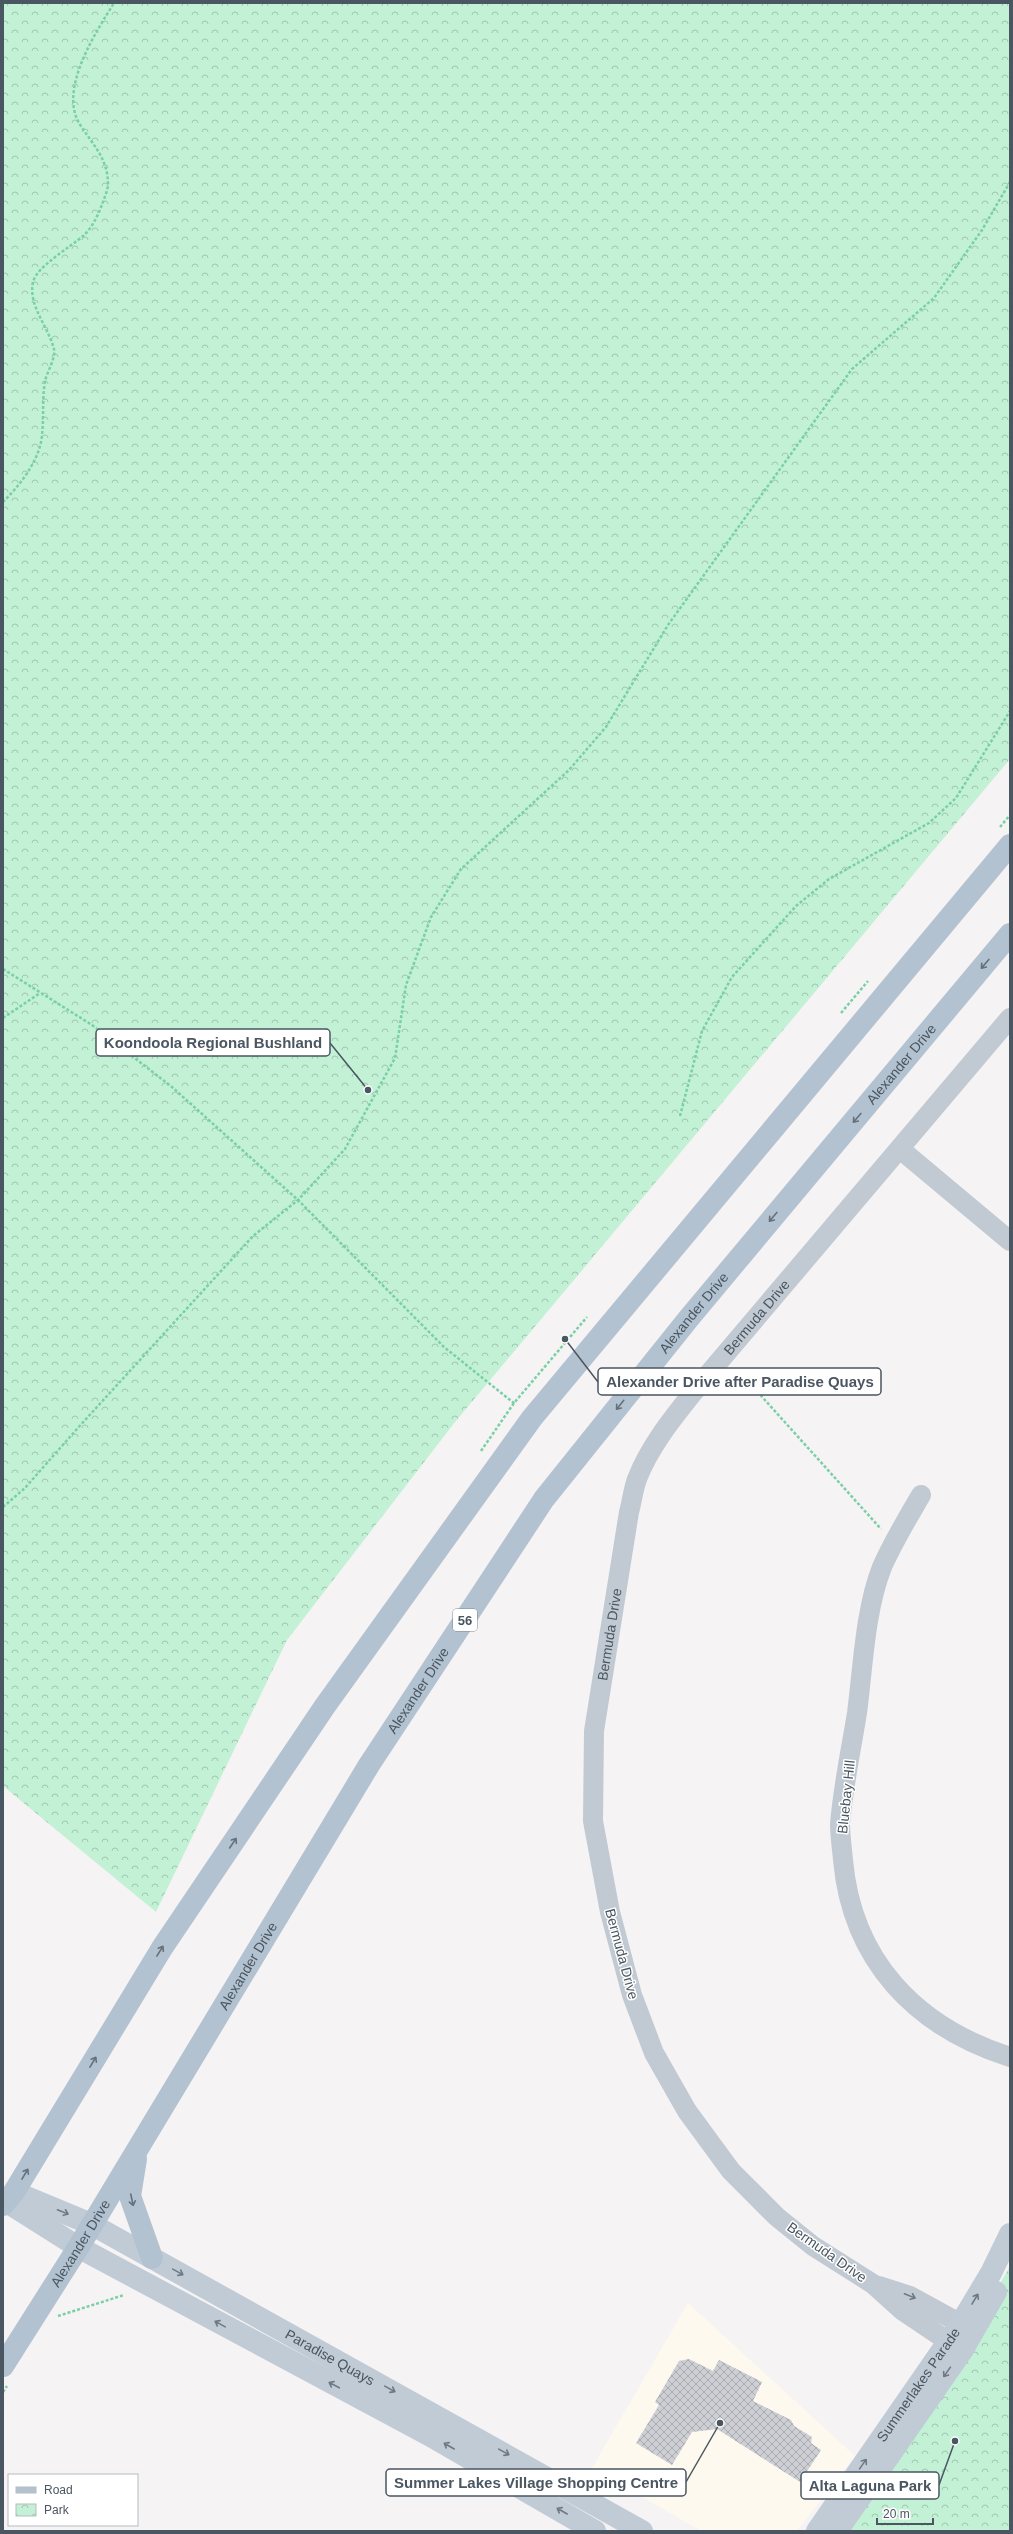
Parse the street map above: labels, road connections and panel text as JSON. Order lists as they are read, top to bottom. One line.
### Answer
{"streets":{"main road":["Alexander Drive","56"],"street":["Bermuda Drive","Bluebay Hill","Paradise Quays","Summerlakes Parade"]},"crossings":[["Alexander Drive","Paradise Quays"],["Bermuda Drive","Summerlakes Parade"]],"places":["Koondoola Regional Bushland","Alexander Drive after Paradise Quays","Summer Lakes Village Shopping Centre","Alta Laguna Park"],"legend":["Road","Park"],"scale_bar":"20 m"}
